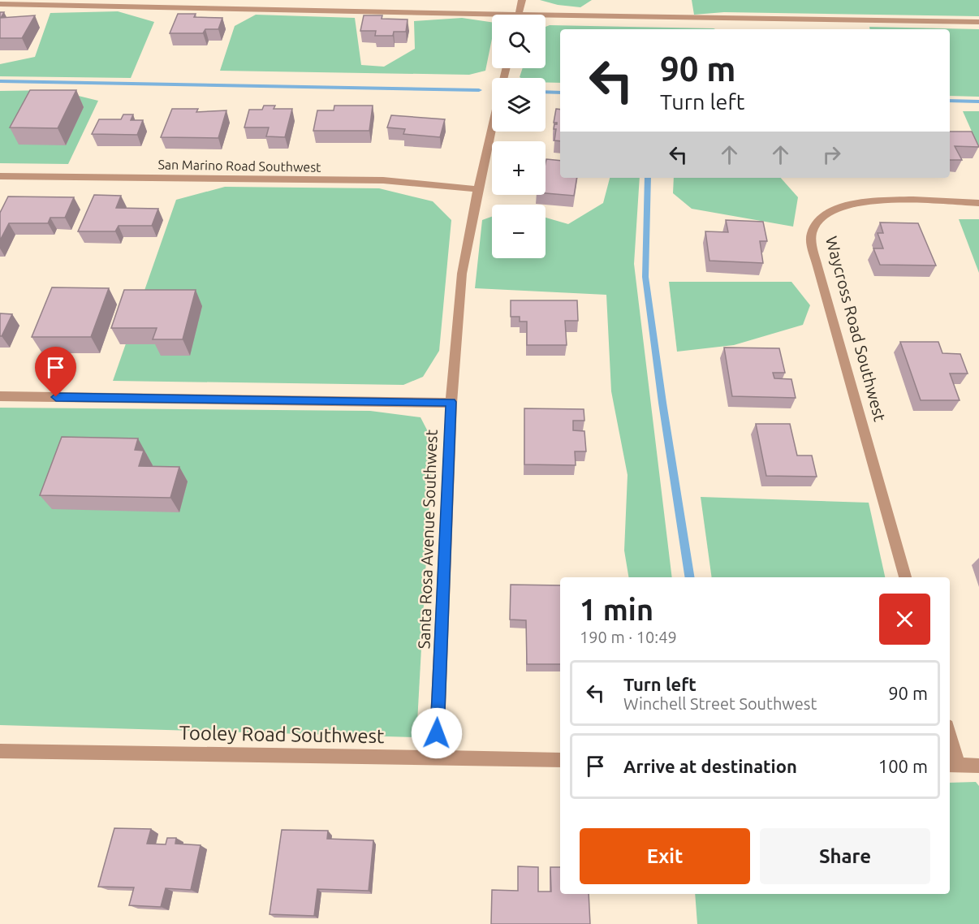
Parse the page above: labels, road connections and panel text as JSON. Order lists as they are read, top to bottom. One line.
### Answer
{"streets":{"street":["San Marino Road Southwest","Waycross Road Southwest","Santa Rosa Avenue Southwest","Tooley Road Southwest"]},"crossings":[["San Marino Road Southwest","Santa Rosa Avenue Southwest"],["Santa Rosa Avenue Southwest","Tooley Road Southwest"]],"page":{"map_buttons":["+","−"],"turn":["90 m","Turn left"],"heading":["1 min","190 m · 10:49"],"list":[{"name":"Turn left","note":"Winchell Street Southwest","value":"90 m"},{"name":"Arrive at destination","value":"100 m"}],"buttons":["Exit","Share"]}}
